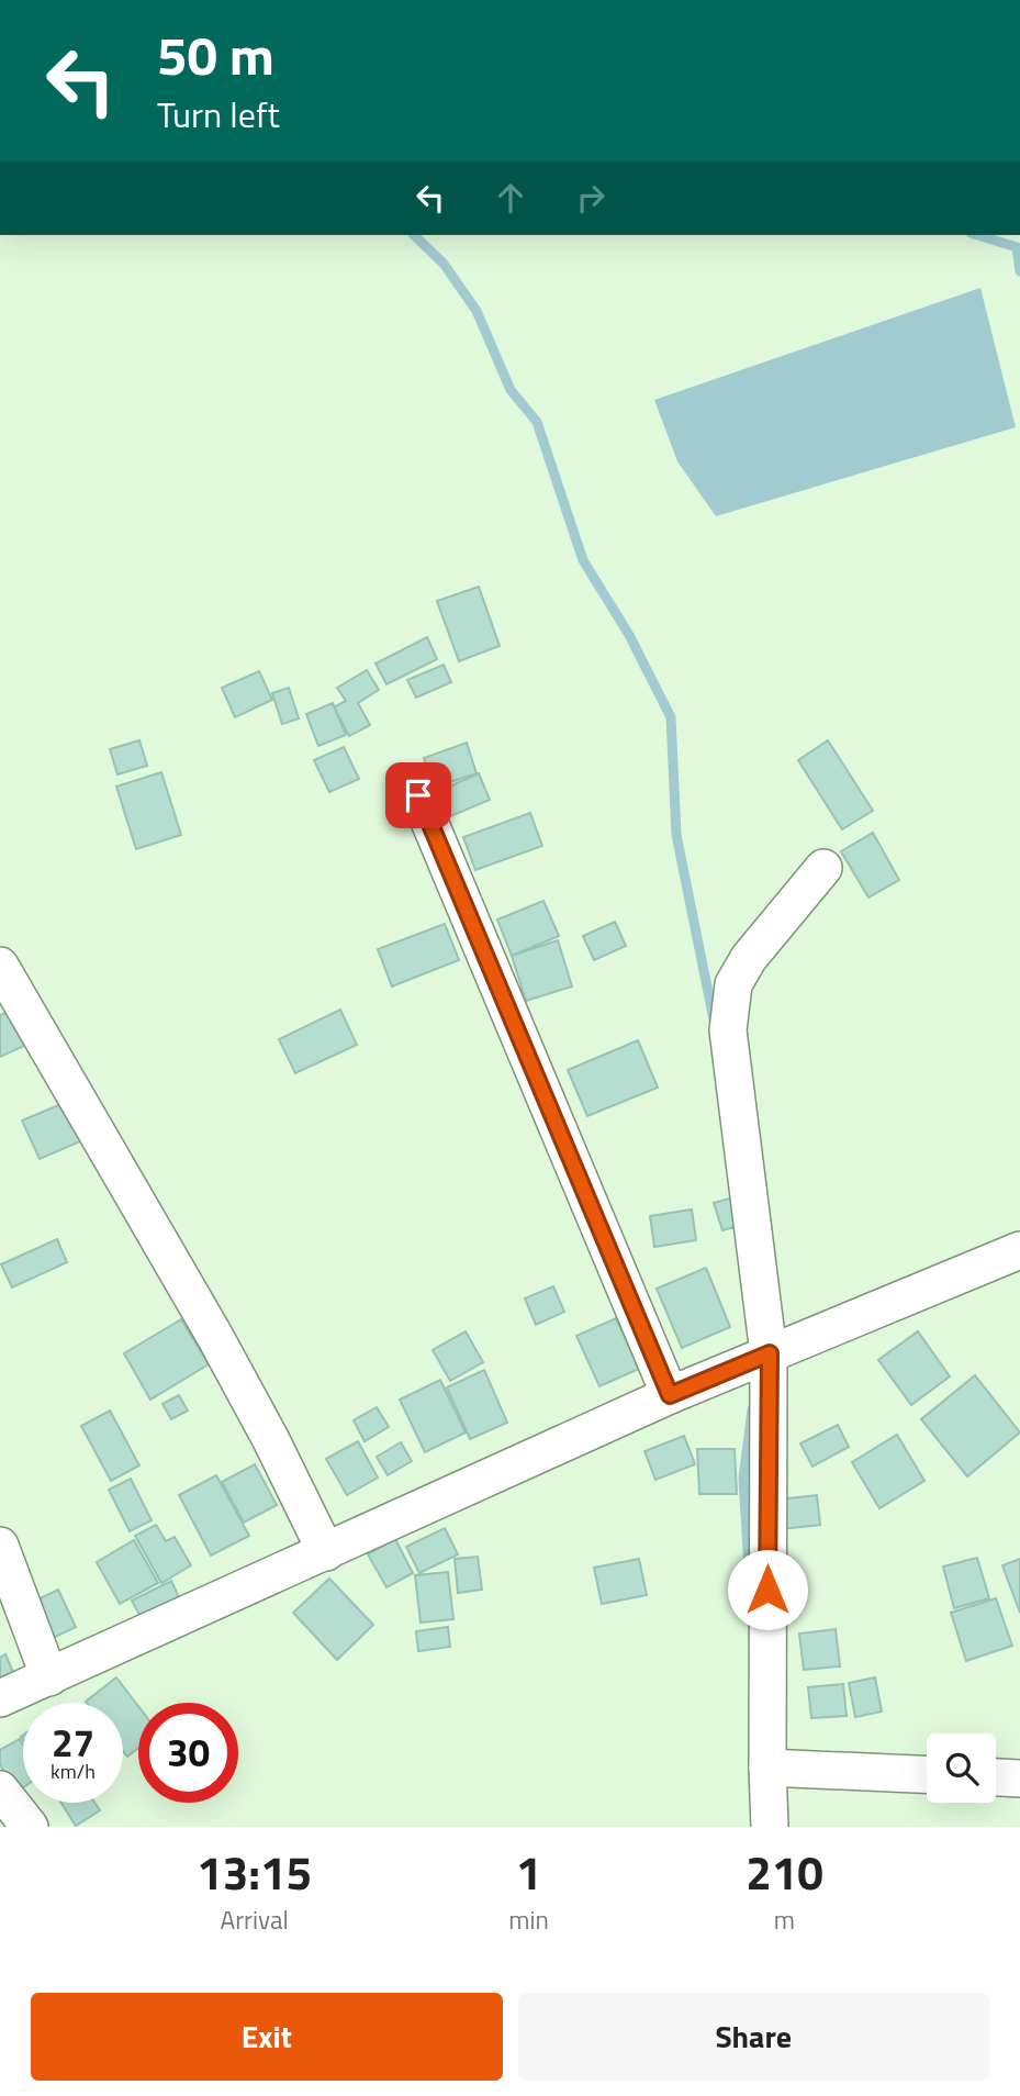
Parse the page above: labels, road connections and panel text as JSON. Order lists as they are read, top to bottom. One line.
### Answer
{"page":{"turn":["50 m","Turn left"],"speed":"27 km/h","limit":"30","eta":["13:15","Arrival","1","min","210","m"],"buttons":["Exit","Share"]}}
